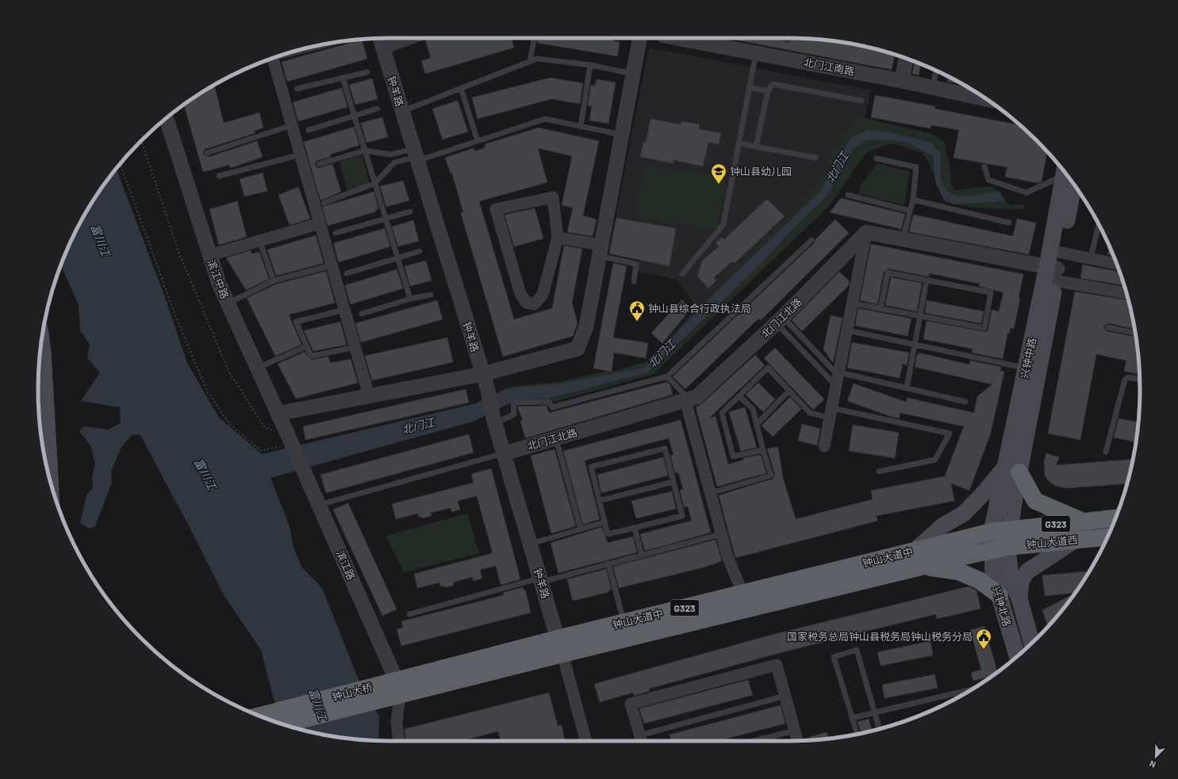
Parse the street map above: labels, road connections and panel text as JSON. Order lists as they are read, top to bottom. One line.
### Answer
{"streets":{"highway":["G323","钟山大道西","钟山大道中","钟山大桥"],"main road":["兴钟中路","兴钟北路"],"street":["北门江南路","钟羊路","滨江中路","北门江北路","滨江路"]},"crossings":[["钟羊路","北门江北路"],["钟羊路","钟山大道中"],["滨江中路","滨江路"],["兴钟中路","钟山大道西"],["兴钟中路","钟山大道中"],["兴钟中路","兴钟北路"],["钟山大道西","钟山大道中"],["钟山大道西","兴钟北路"],["钟山大道中","滨江路"],["钟山大道中","兴钟北路"],["钟山大道中","钟山大桥"]],"water":["北门江","富川江"],"places":{"school or university":["钟山县幼儿园"],"public building":["钟山县综合行政执法局","国家税务总局钟山县税务局钟山税务分局"]},"north":"bottom left"}
